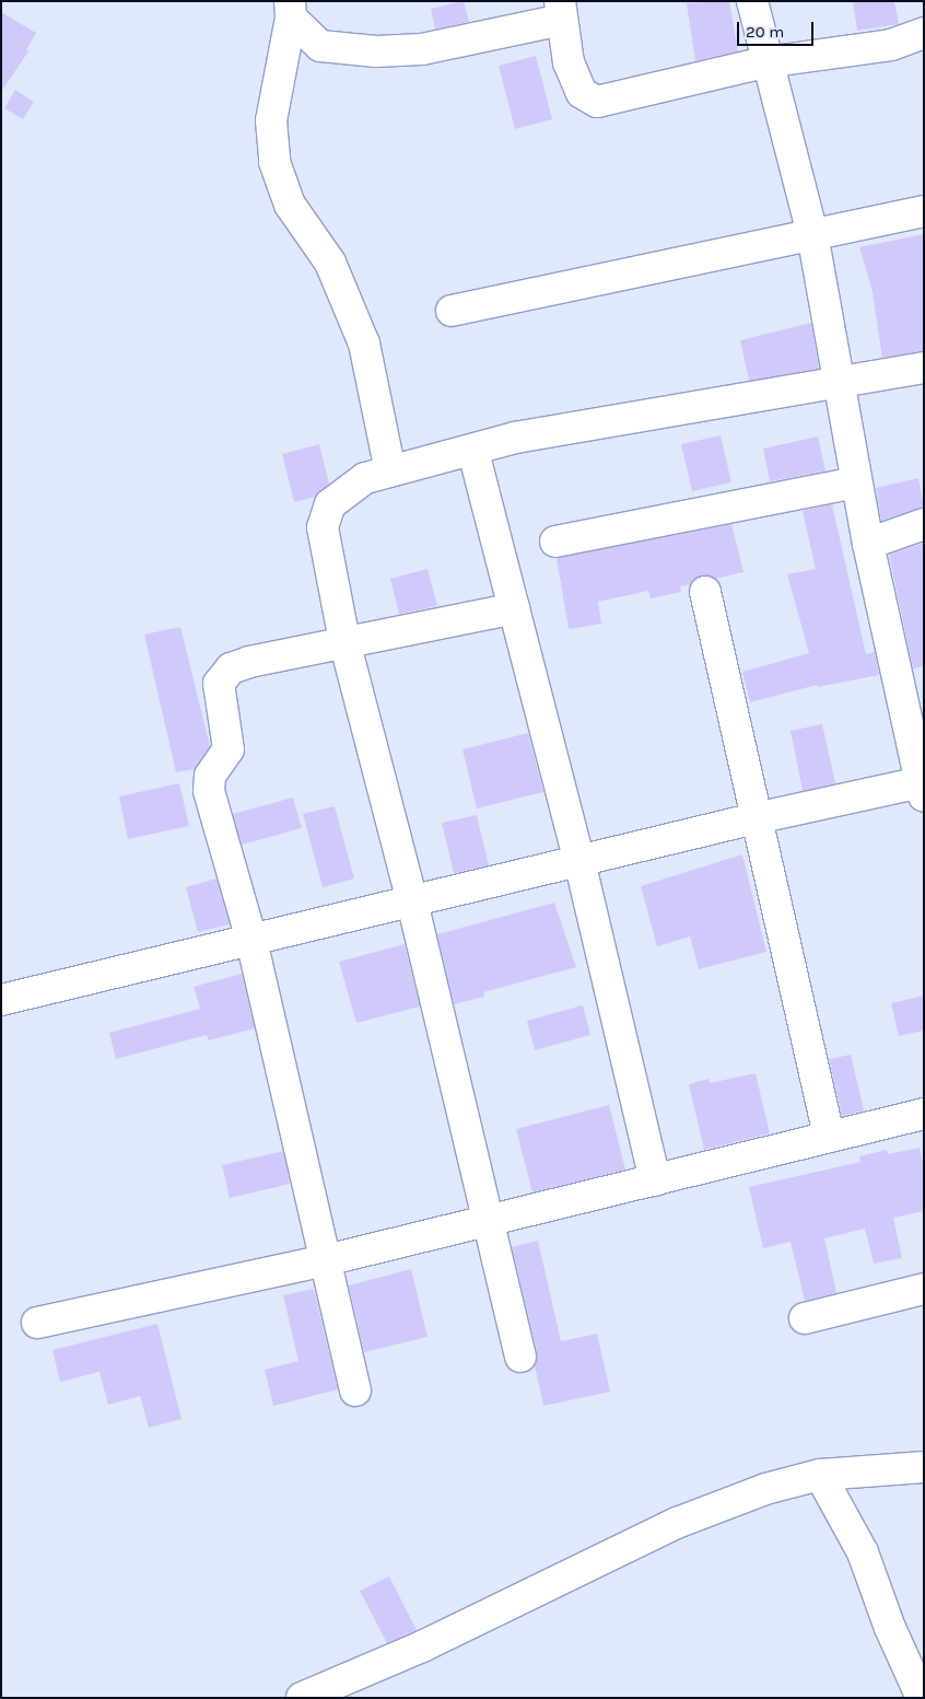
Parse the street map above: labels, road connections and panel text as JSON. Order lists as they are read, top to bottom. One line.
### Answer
{"scale_bar":"20 m"}
